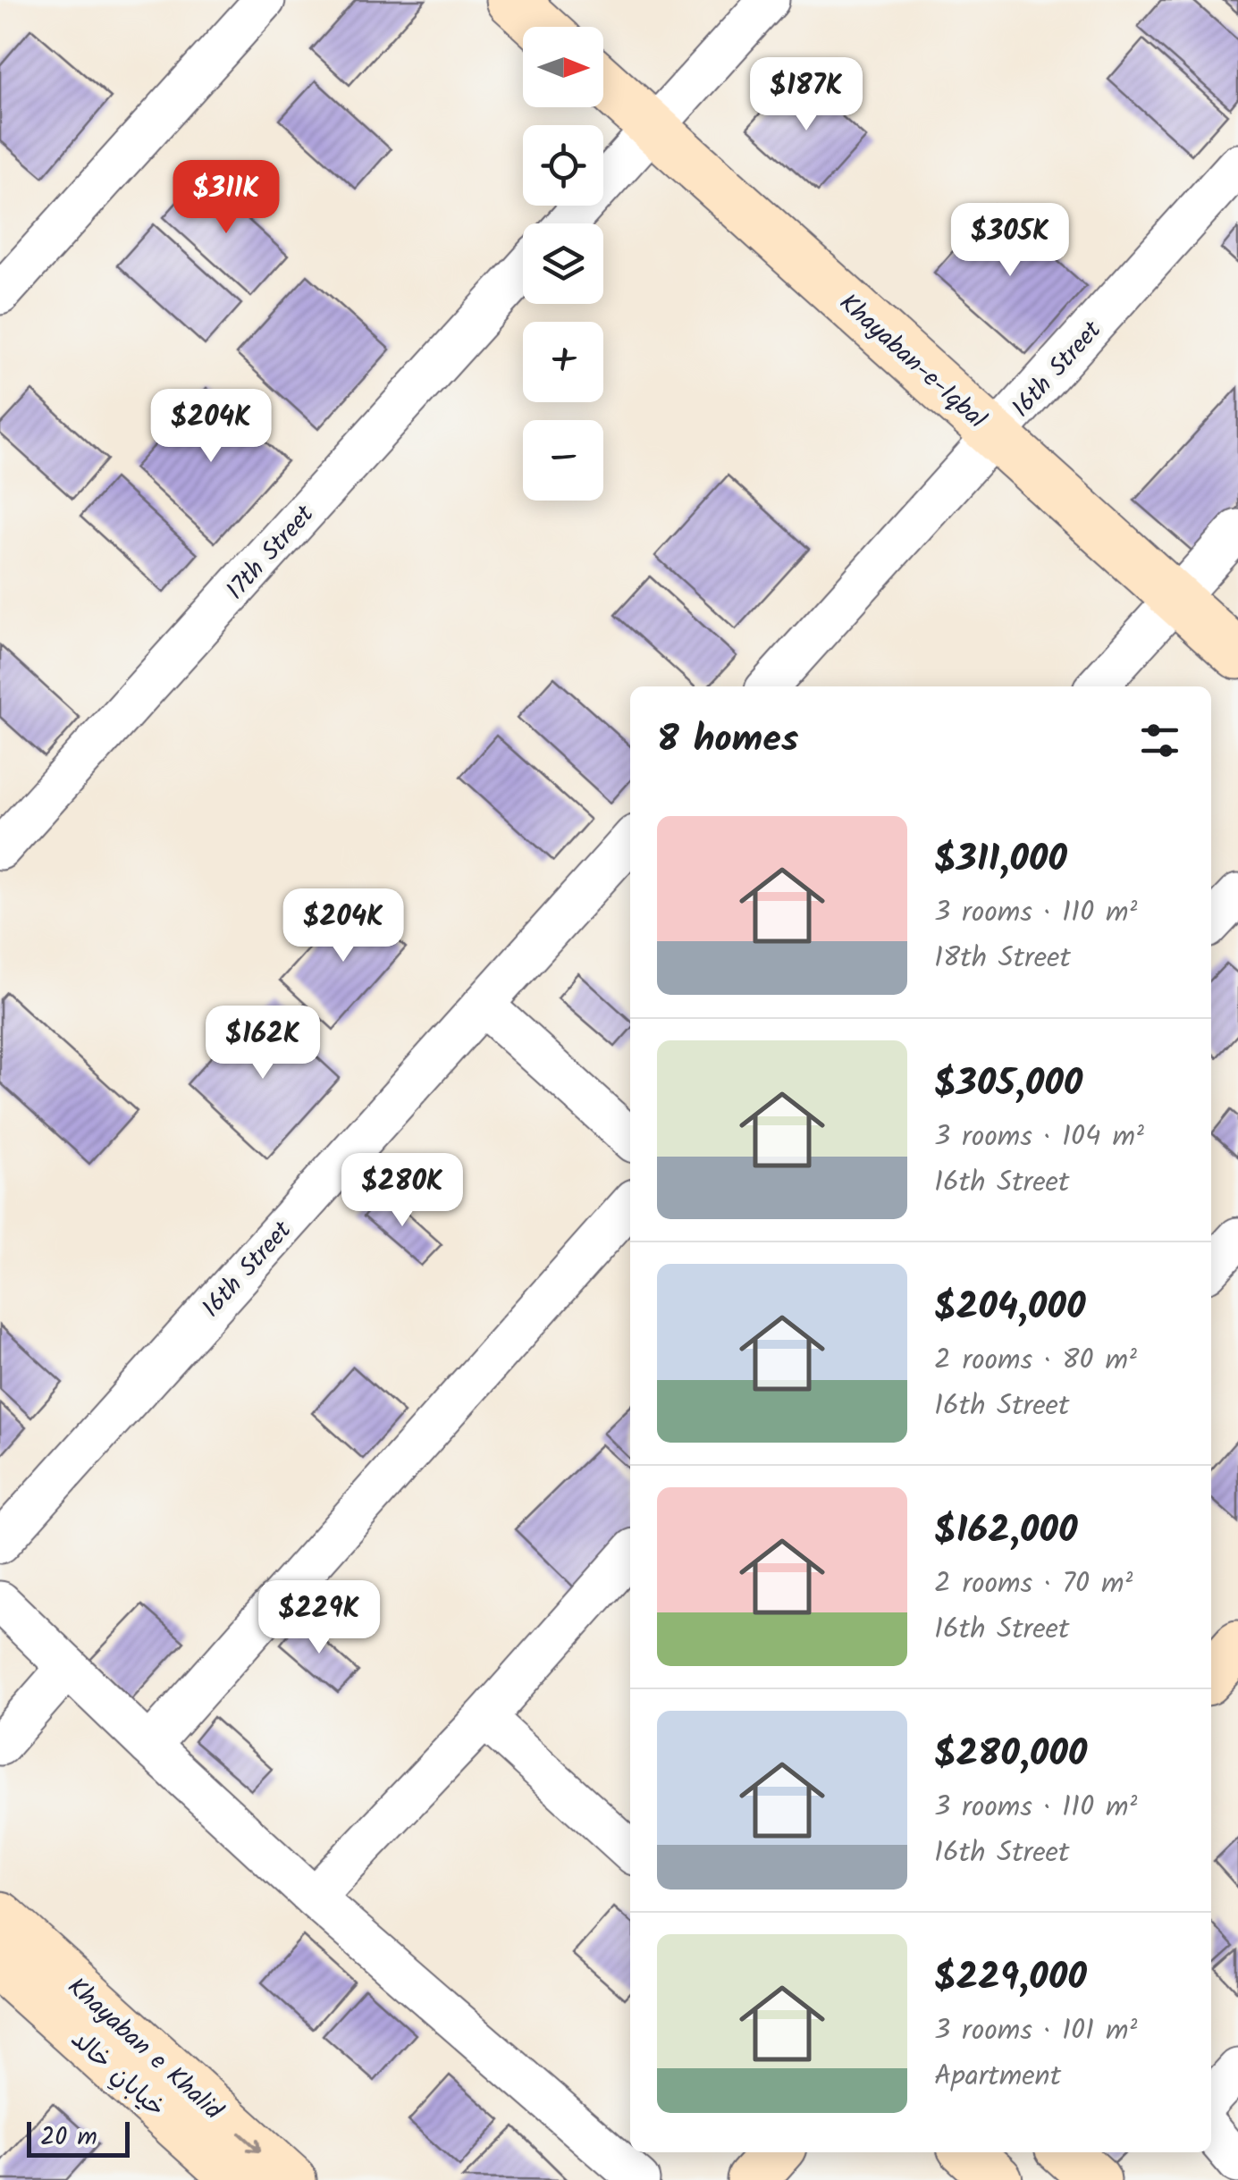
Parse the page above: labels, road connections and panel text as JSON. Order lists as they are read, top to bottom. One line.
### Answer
{"streets":{"street":["Khayaban-e-Iqbal","16th Street","17th Street","Khayaban e Khalid","خیابانِ خالد"]},"crossings":[["Khayaban-e-Iqbal","16th Street"]],"scale_bar":"20 m","north":"right","page":{"map_buttons":["+","−"],"price":["$187K","$311K","$305K","$204K","$204K","$162K","$280K","$229K"],"heading":"8 homes","list":[{"name":"$311,000","note":"3 rooms · 110 m² · 18th Street"},{"name":"$305,000","note":"3 rooms · 104 m² · 16th Street"},{"name":"$204,000","note":"2 rooms · 80 m² · 16th Street"},{"name":"$162,000","note":"2 rooms · 70 m² · 16th Street"},{"name":"$280,000","note":"3 rooms · 110 m² · 16th Street"},{"name":"$229,000","note":"3 rooms · 101 m² · Apartment"}],"scale":"20 m"}}
